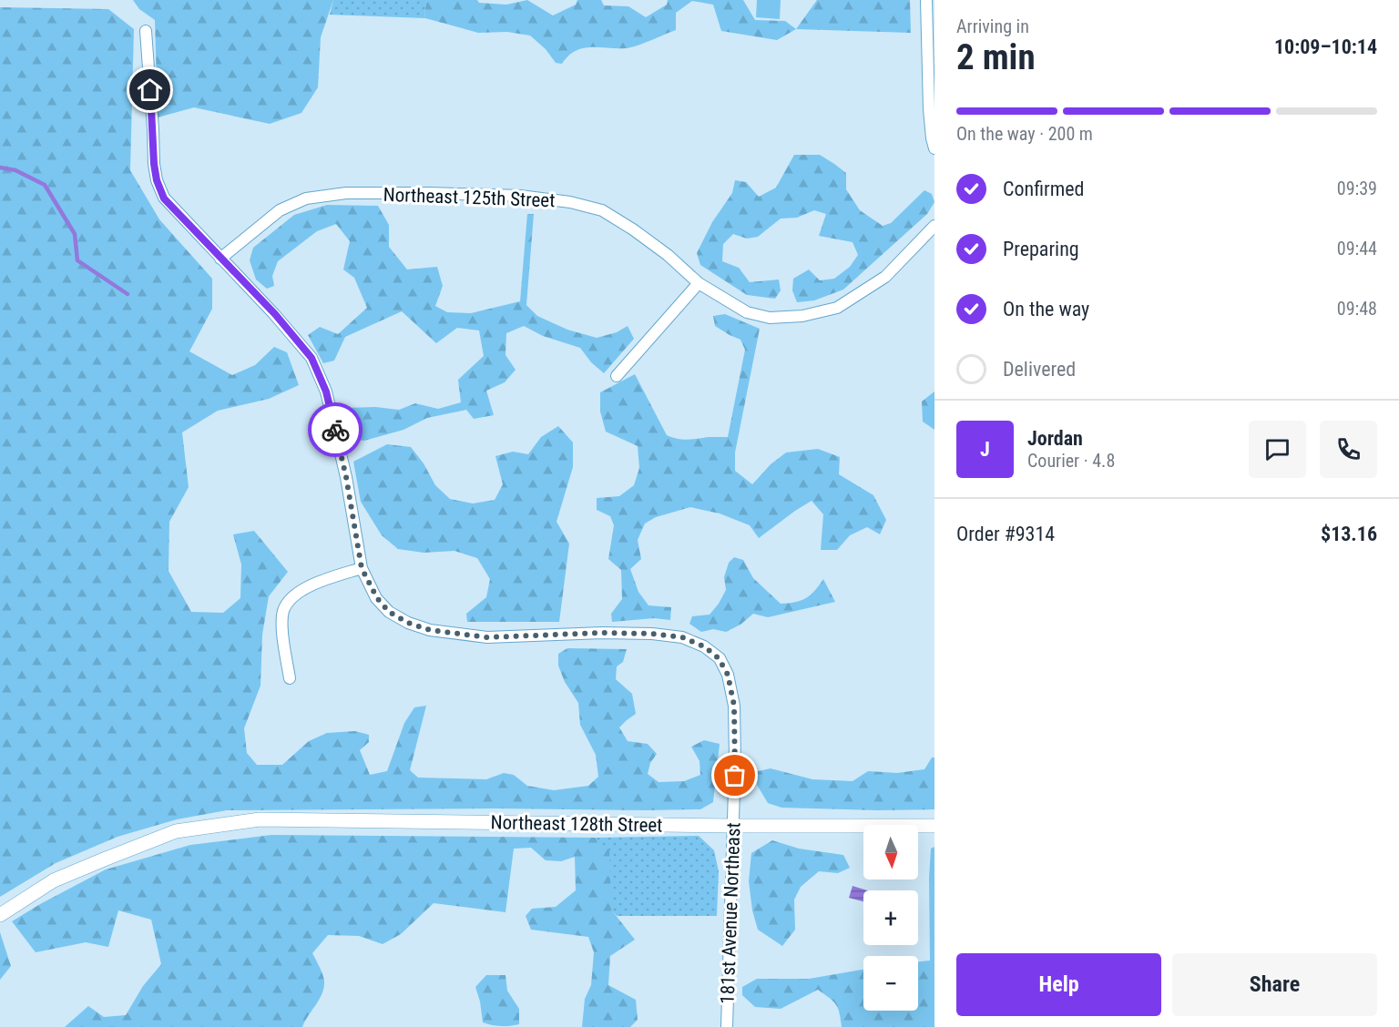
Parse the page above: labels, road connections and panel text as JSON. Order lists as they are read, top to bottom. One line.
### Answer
{"streets":{"street":["Northeast 125th Street","Northeast 128th Street","181st Avenue Northeast"]},"crossings":[["Northeast 128th Street","181st Avenue Northeast"]],"north":"bottom","page":{"heading":["2 min","Arriving in","10:09–10:14"],"panel":["Jordan","Courier · 4.8","Order #9314","$13.16"],"bar":"On the way · 200 m","list":[["Confirmed","09:39"],["Preparing","09:44"],["On the way","09:48"],"Delivered"],"round":"J","map_buttons":["+","−"],"buttons":["Help","Share"]}}
